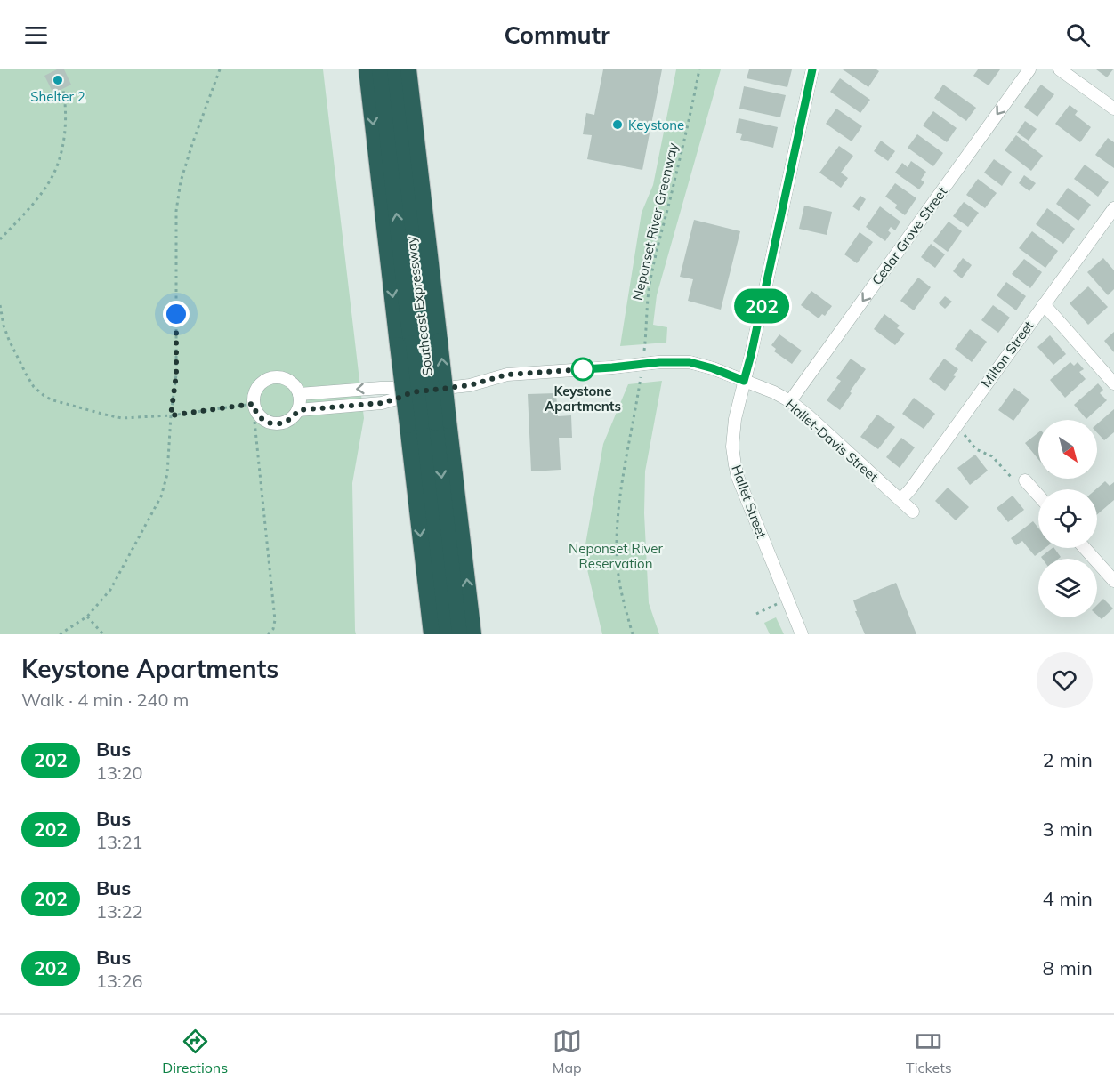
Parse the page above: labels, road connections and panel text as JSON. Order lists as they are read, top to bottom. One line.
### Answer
{"streets":{"highway":["Southeast Expressway"],"street":["Cedar Grove Street","Milton Street","Hallet-Davis Street","Hallet Street"],"path":["Neponset River Greenway"]},"crossings":[["Cedar Grove Street","Hallet-Davis Street"],["Milton Street","Hallet-Davis Street"],["Hallet-Davis Street","Hallet Street"]],"one_way":["Cedar Grove Street"],"parks":["Neponset River Reservation"],"places":["Shelter 2","Keystone","Keystone Apartments"],"lines":["bus line 202"],"north":"bottom right","page":{"header":"Commutr","on_map":"202","heading":["Keystone Apartments","Walk · 4 min · 240 m"],"list":[{"mark":"202","name":"Bus","note":"13:20","value":"2 min"},{"mark":"202","name":"Bus","note":"13:21","value":"3 min"},{"mark":"202","name":"Bus","note":"13:22","value":"4 min"},{"mark":"202","name":"Bus","note":"13:26","value":"8 min"}],"tabs":["Directions","Map","Tickets"]}}
